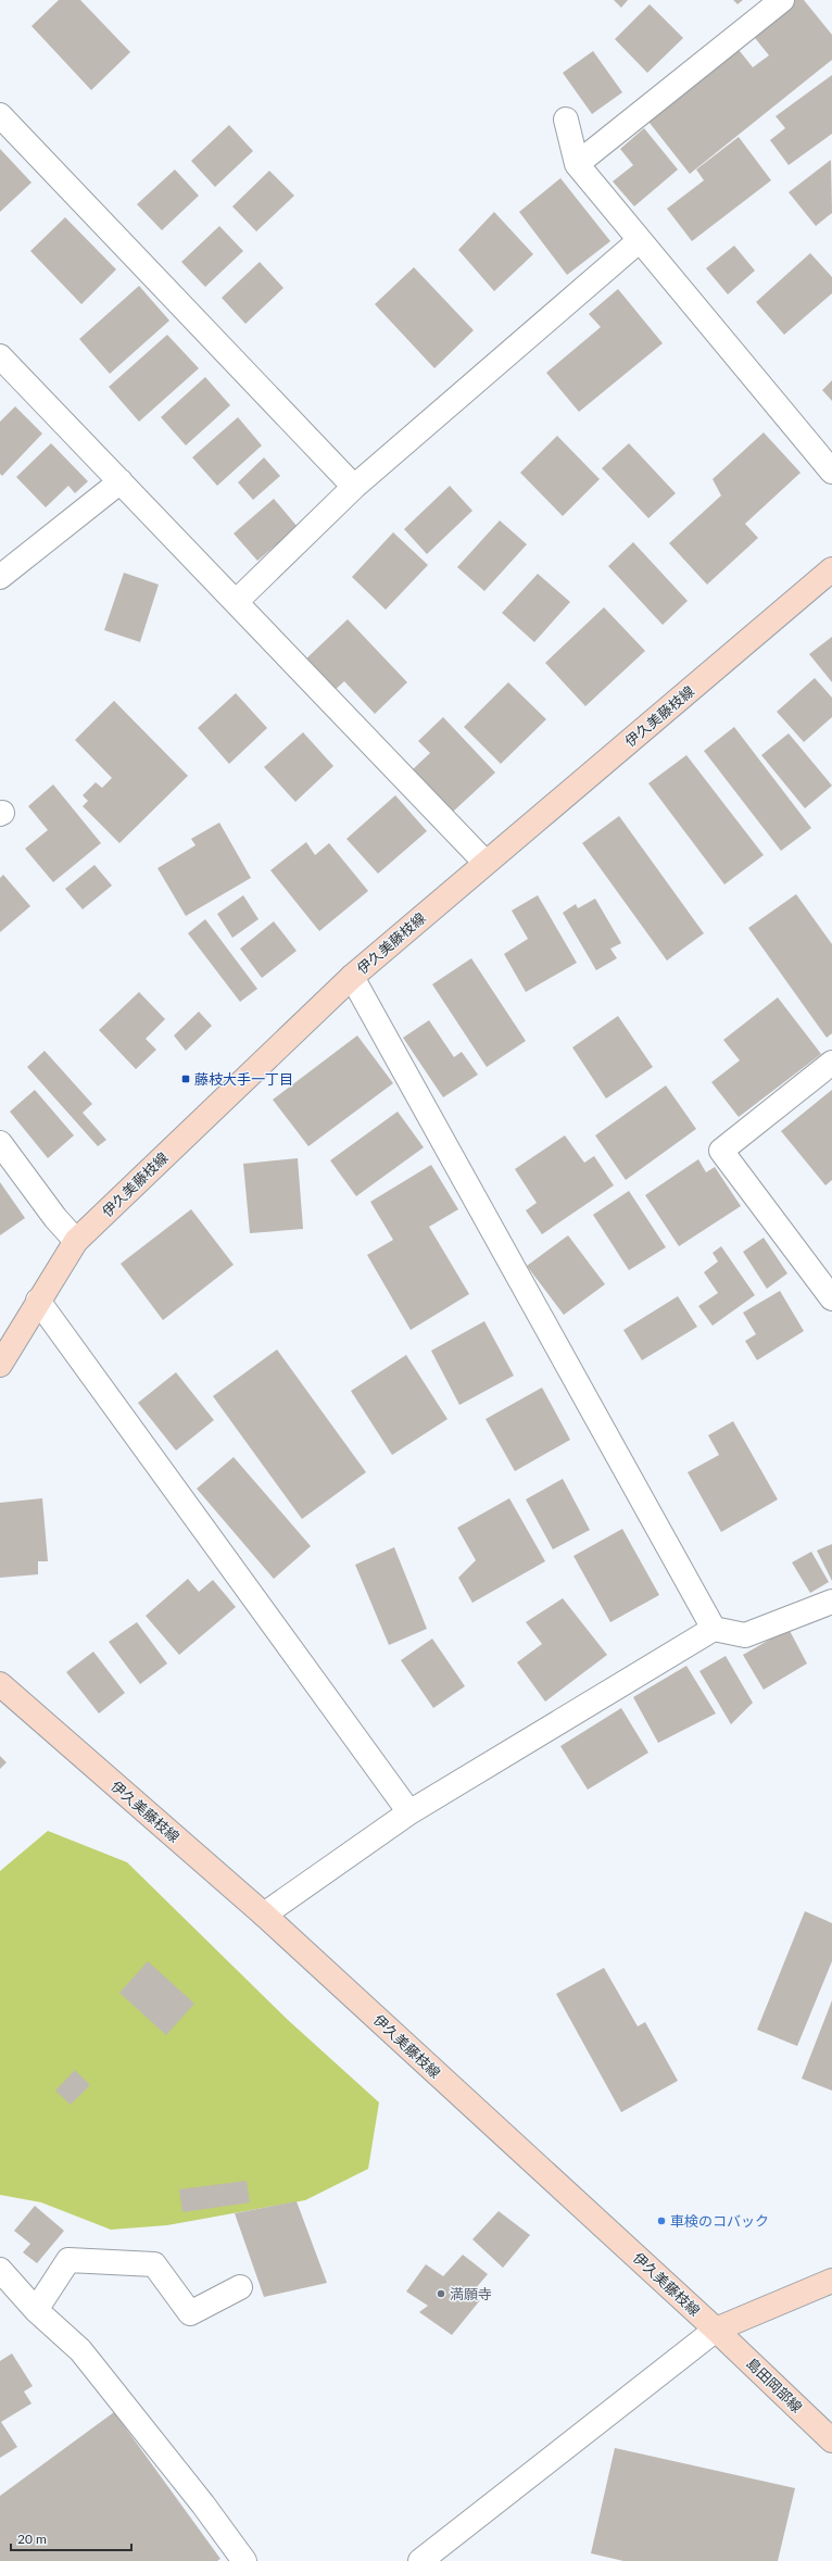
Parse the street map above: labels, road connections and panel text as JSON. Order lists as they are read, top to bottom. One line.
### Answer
{"streets":{"main road":["伊久美藤枝線","島田岡部線"]},"crossings":[["伊久美藤枝線","島田岡部線"]],"places":{"transit":["藤枝大手一丁目"],"other":["車検のコバック","満願寺"]},"scale_bar":"20 m"}
